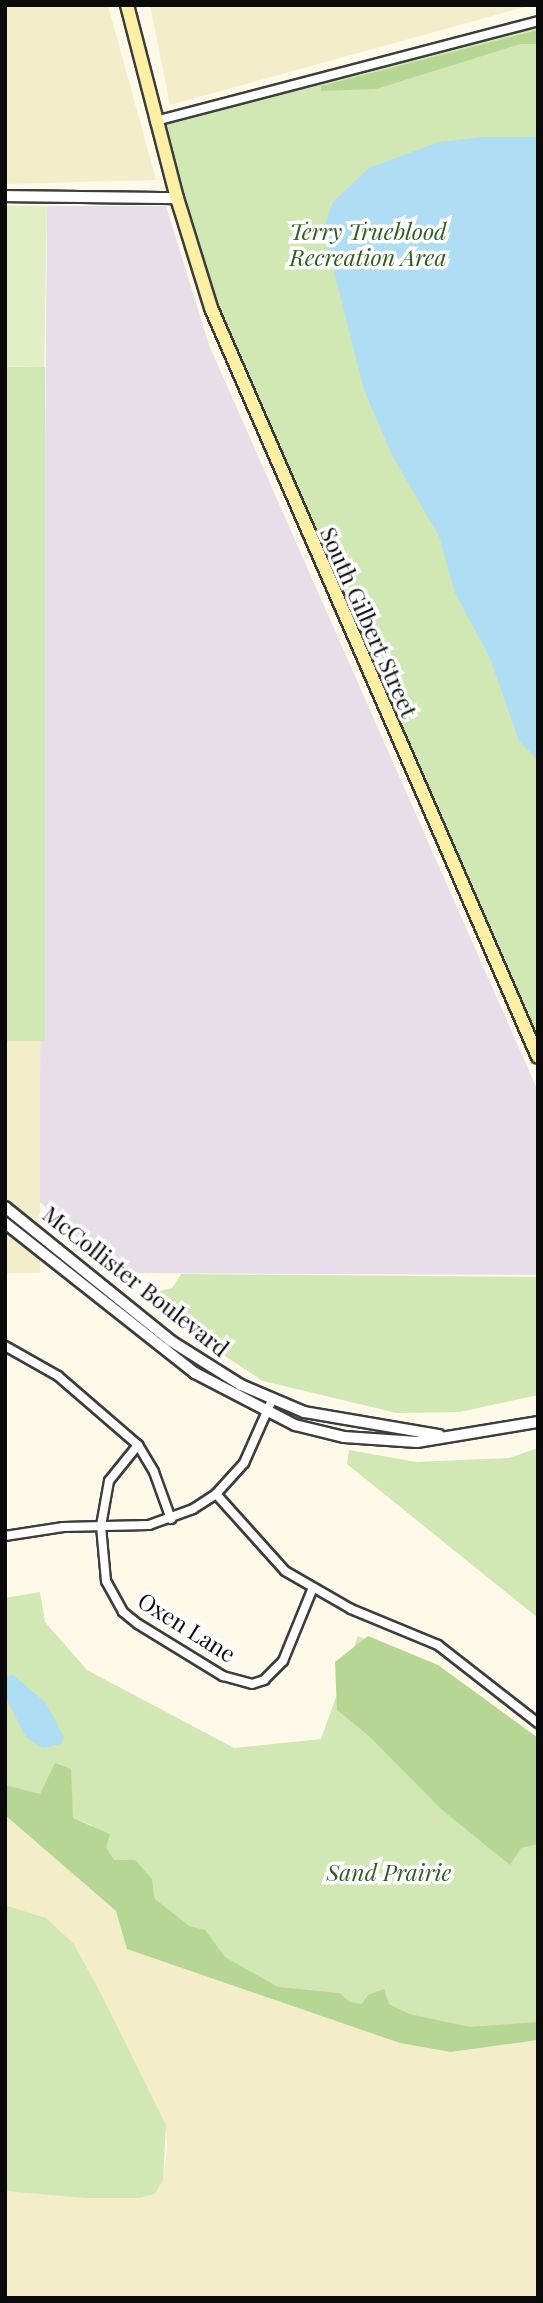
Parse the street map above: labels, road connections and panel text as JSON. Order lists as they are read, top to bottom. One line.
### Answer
{"streets":{"main road":["South Gilbert Street"],"street":["McCollister Boulevard","Oxen Lane"]},"parks":["Terry Trueblood Recreation Area","Sand Prairie"]}
